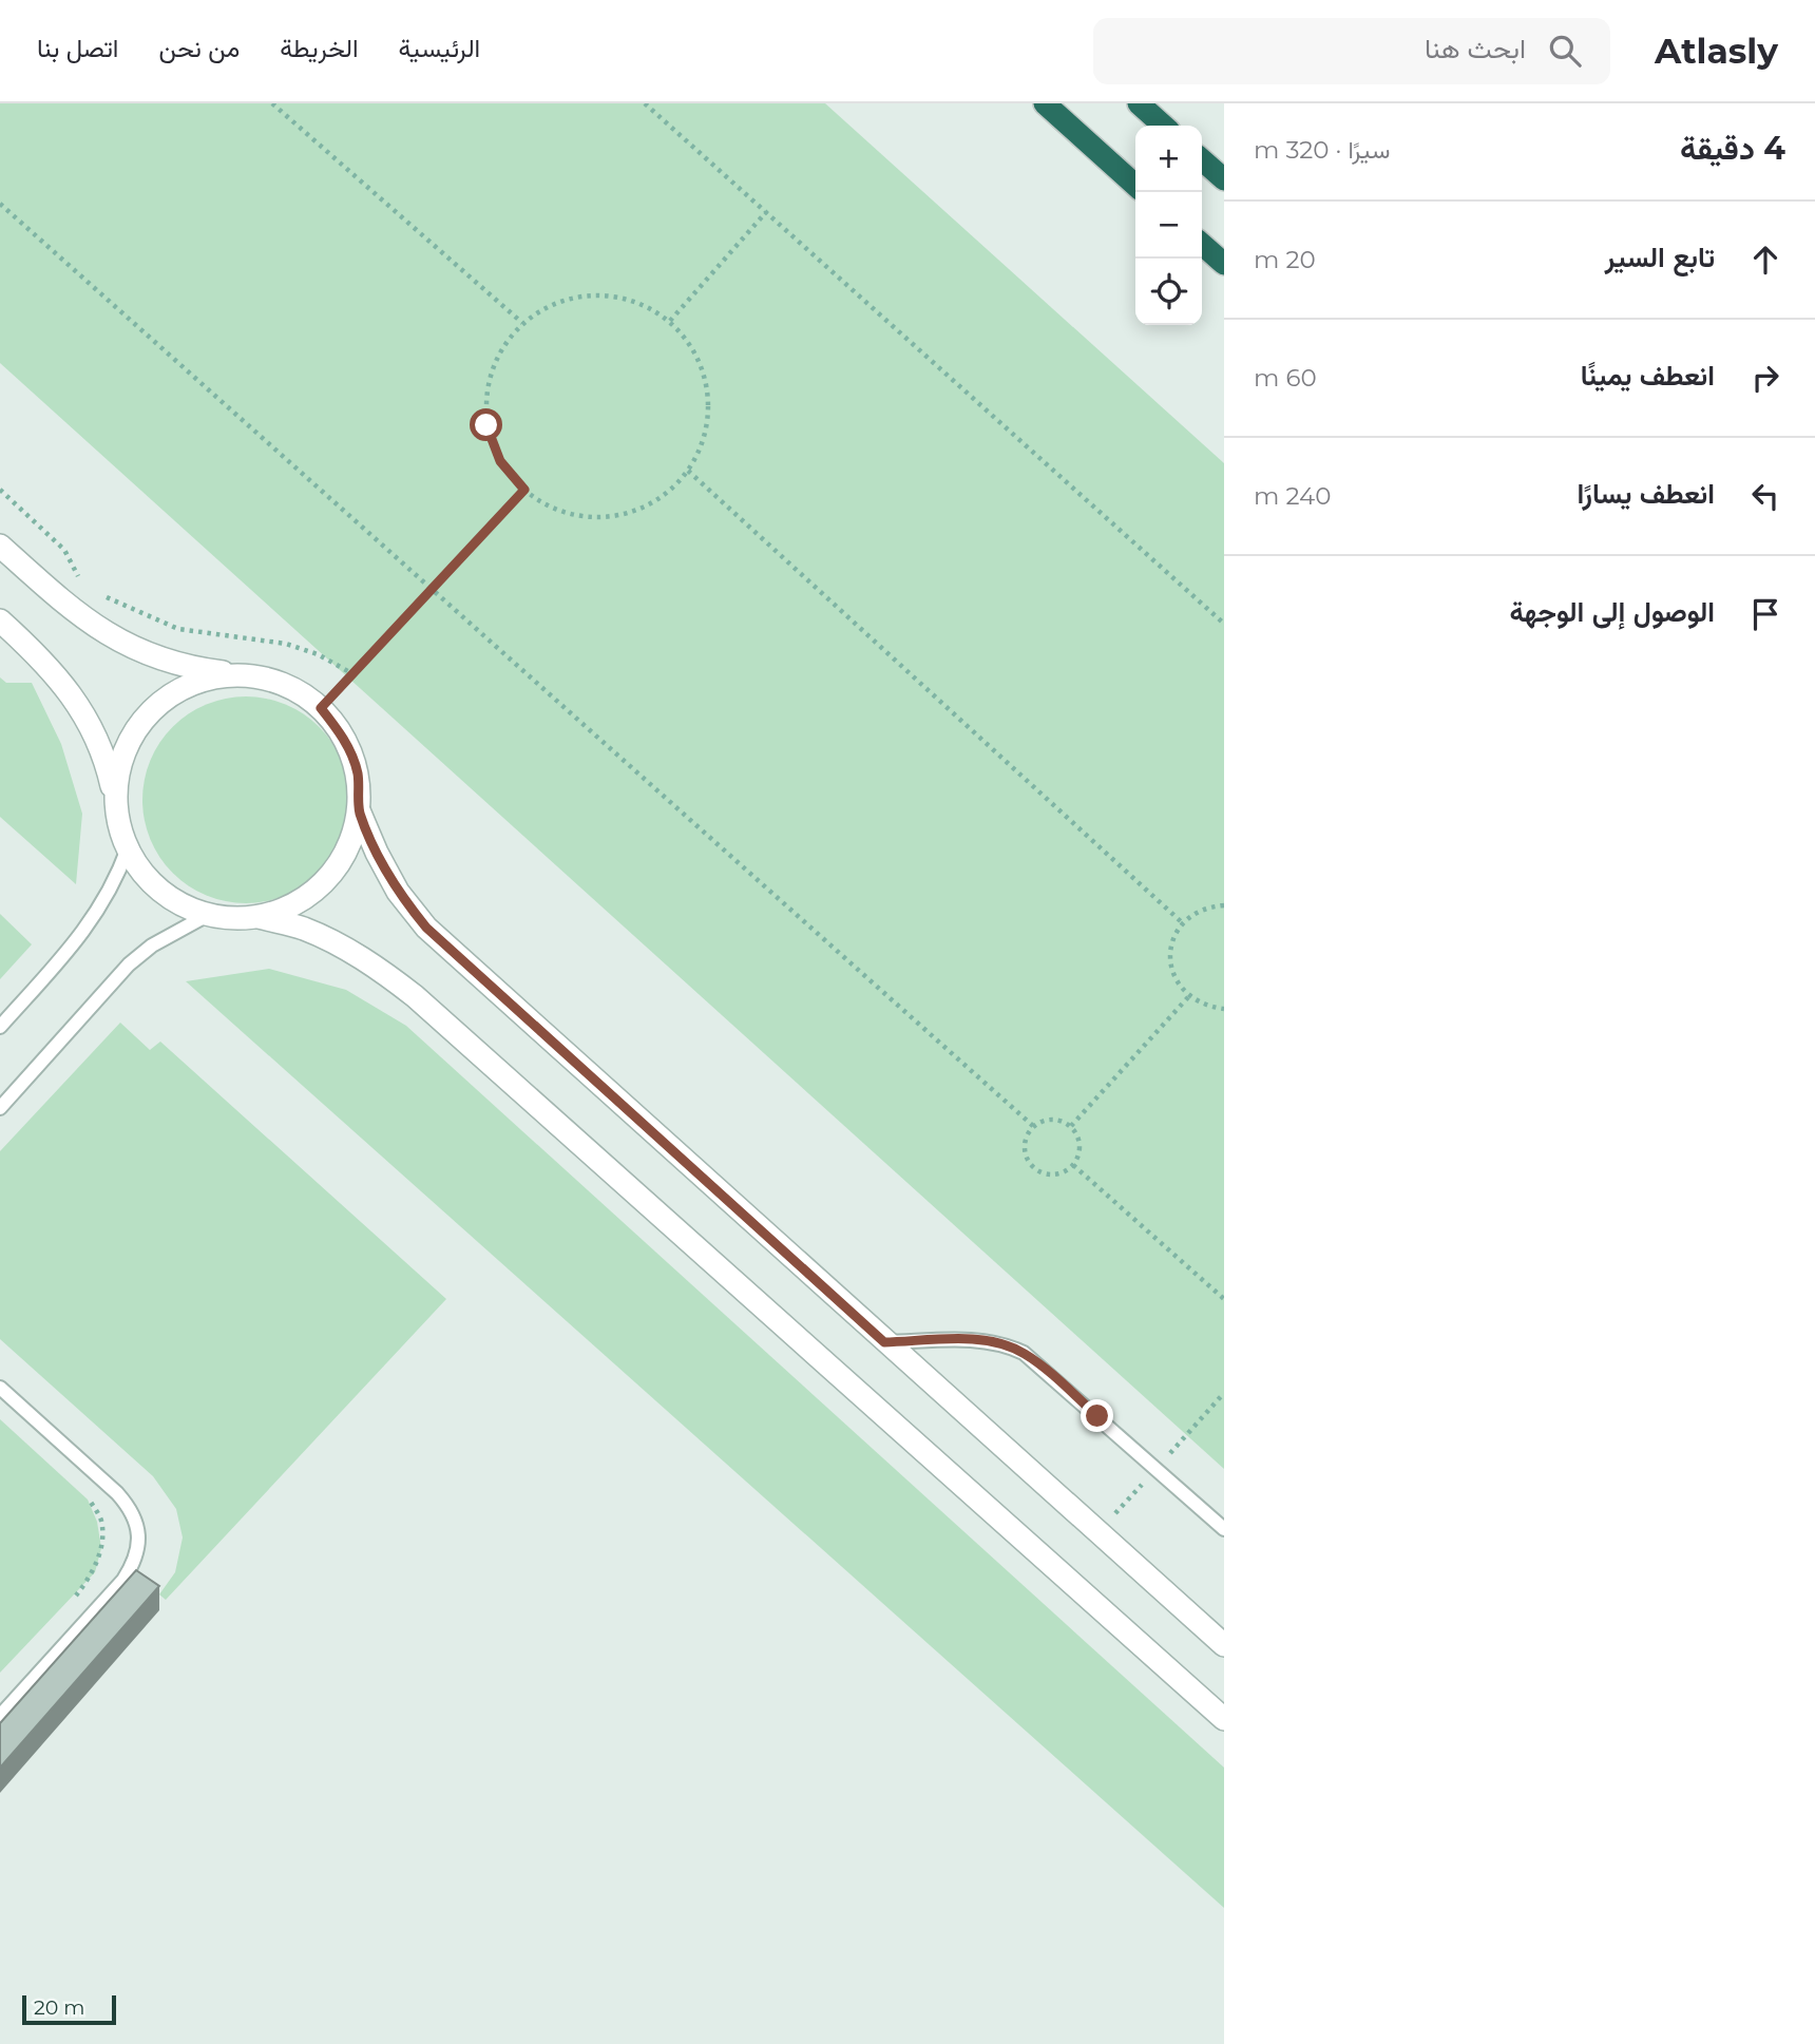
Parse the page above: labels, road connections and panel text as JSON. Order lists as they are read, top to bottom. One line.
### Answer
{"scale_bar":"20 m","page":{"header":"Atlasly","search":"ابحث هنا","nav":["الرئيسية","الخريطة","من نحن","اتصل بنا"],"heading":["4 دقيقة","سيرًا · 320 m"],"map_buttons":["+","−"],"list":[["تابع السير","20 m"],["انعطف يمينًا","60 m"],["انعطف يسارًا","240 m"],"الوصول إلى الوجهة"],"scale":"20 m"}}
